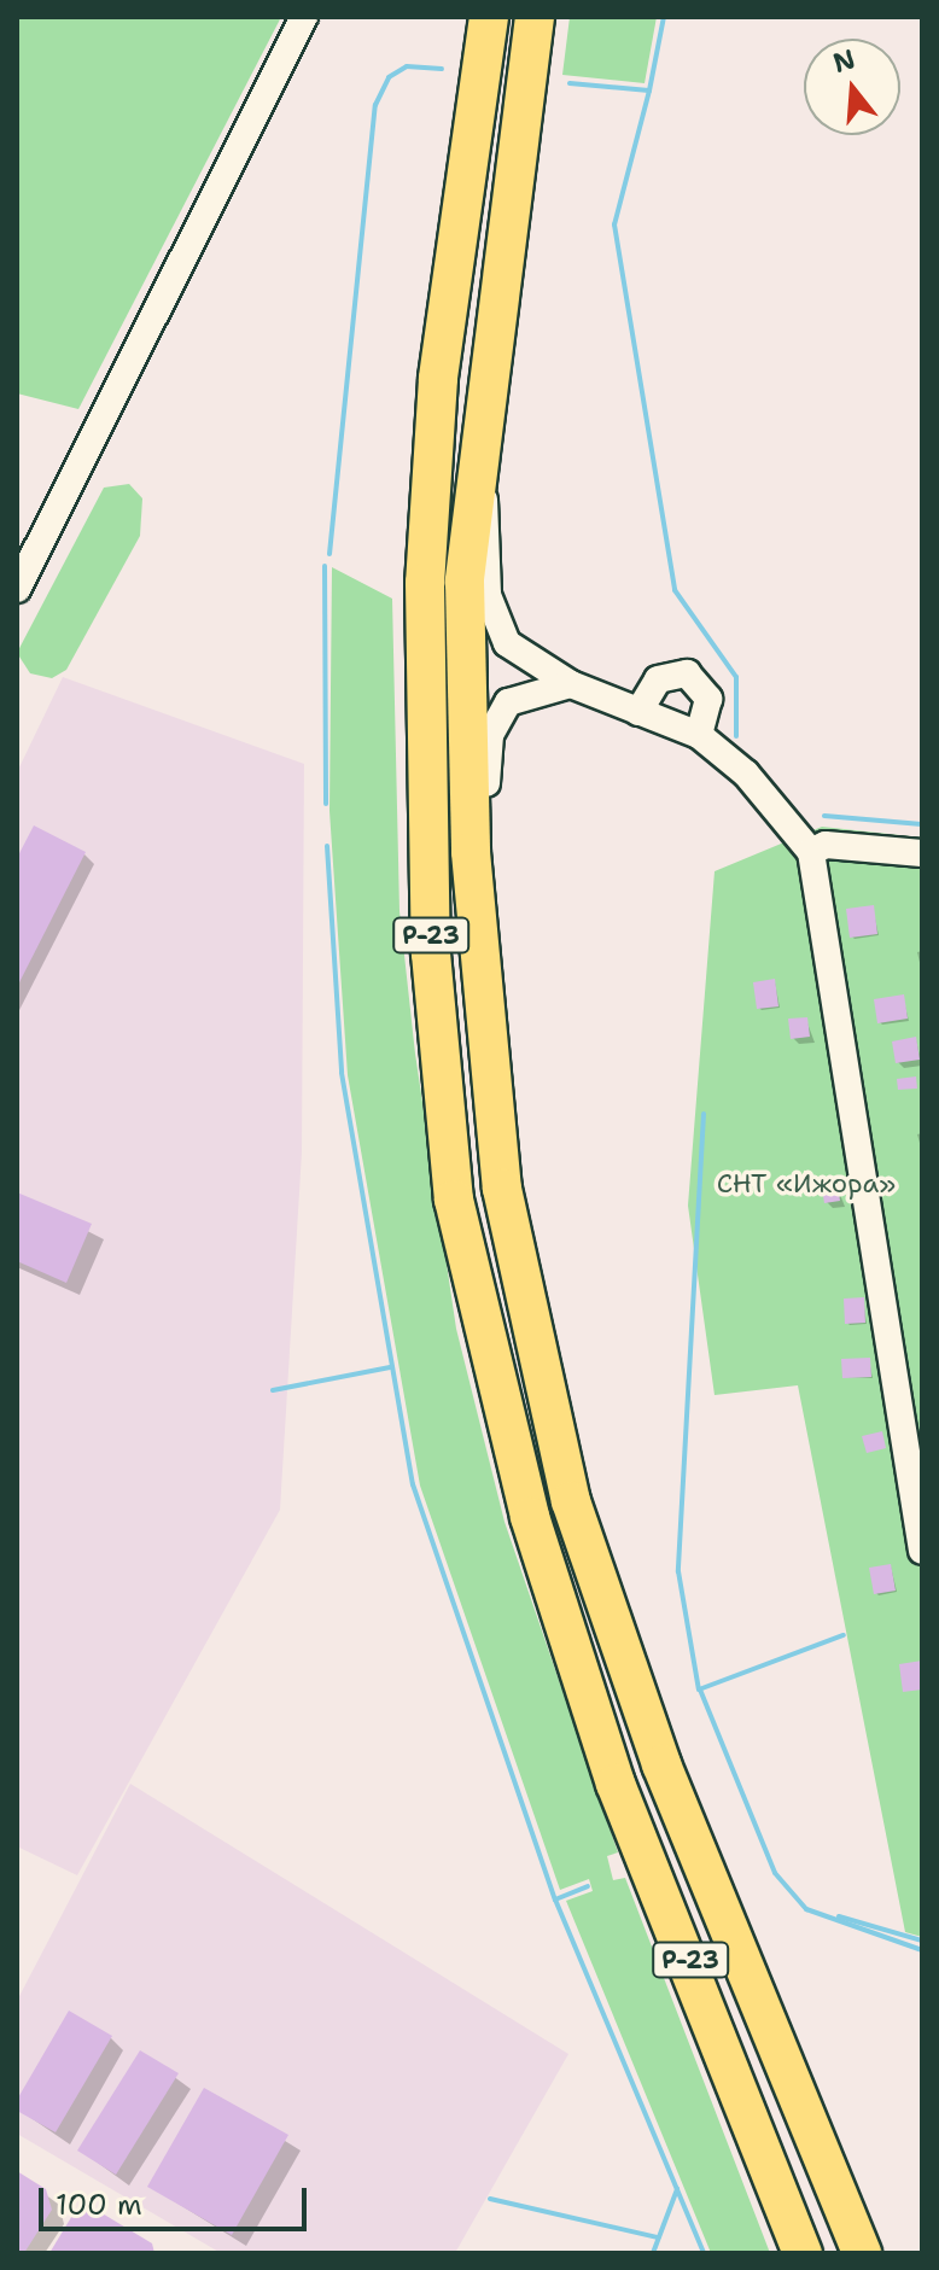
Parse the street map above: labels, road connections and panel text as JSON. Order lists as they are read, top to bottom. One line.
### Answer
{"streets":{"highway":["Р-23"]},"parks":["СНТ «Ижора»"],"scale_bar":"100 m","north":"top"}
